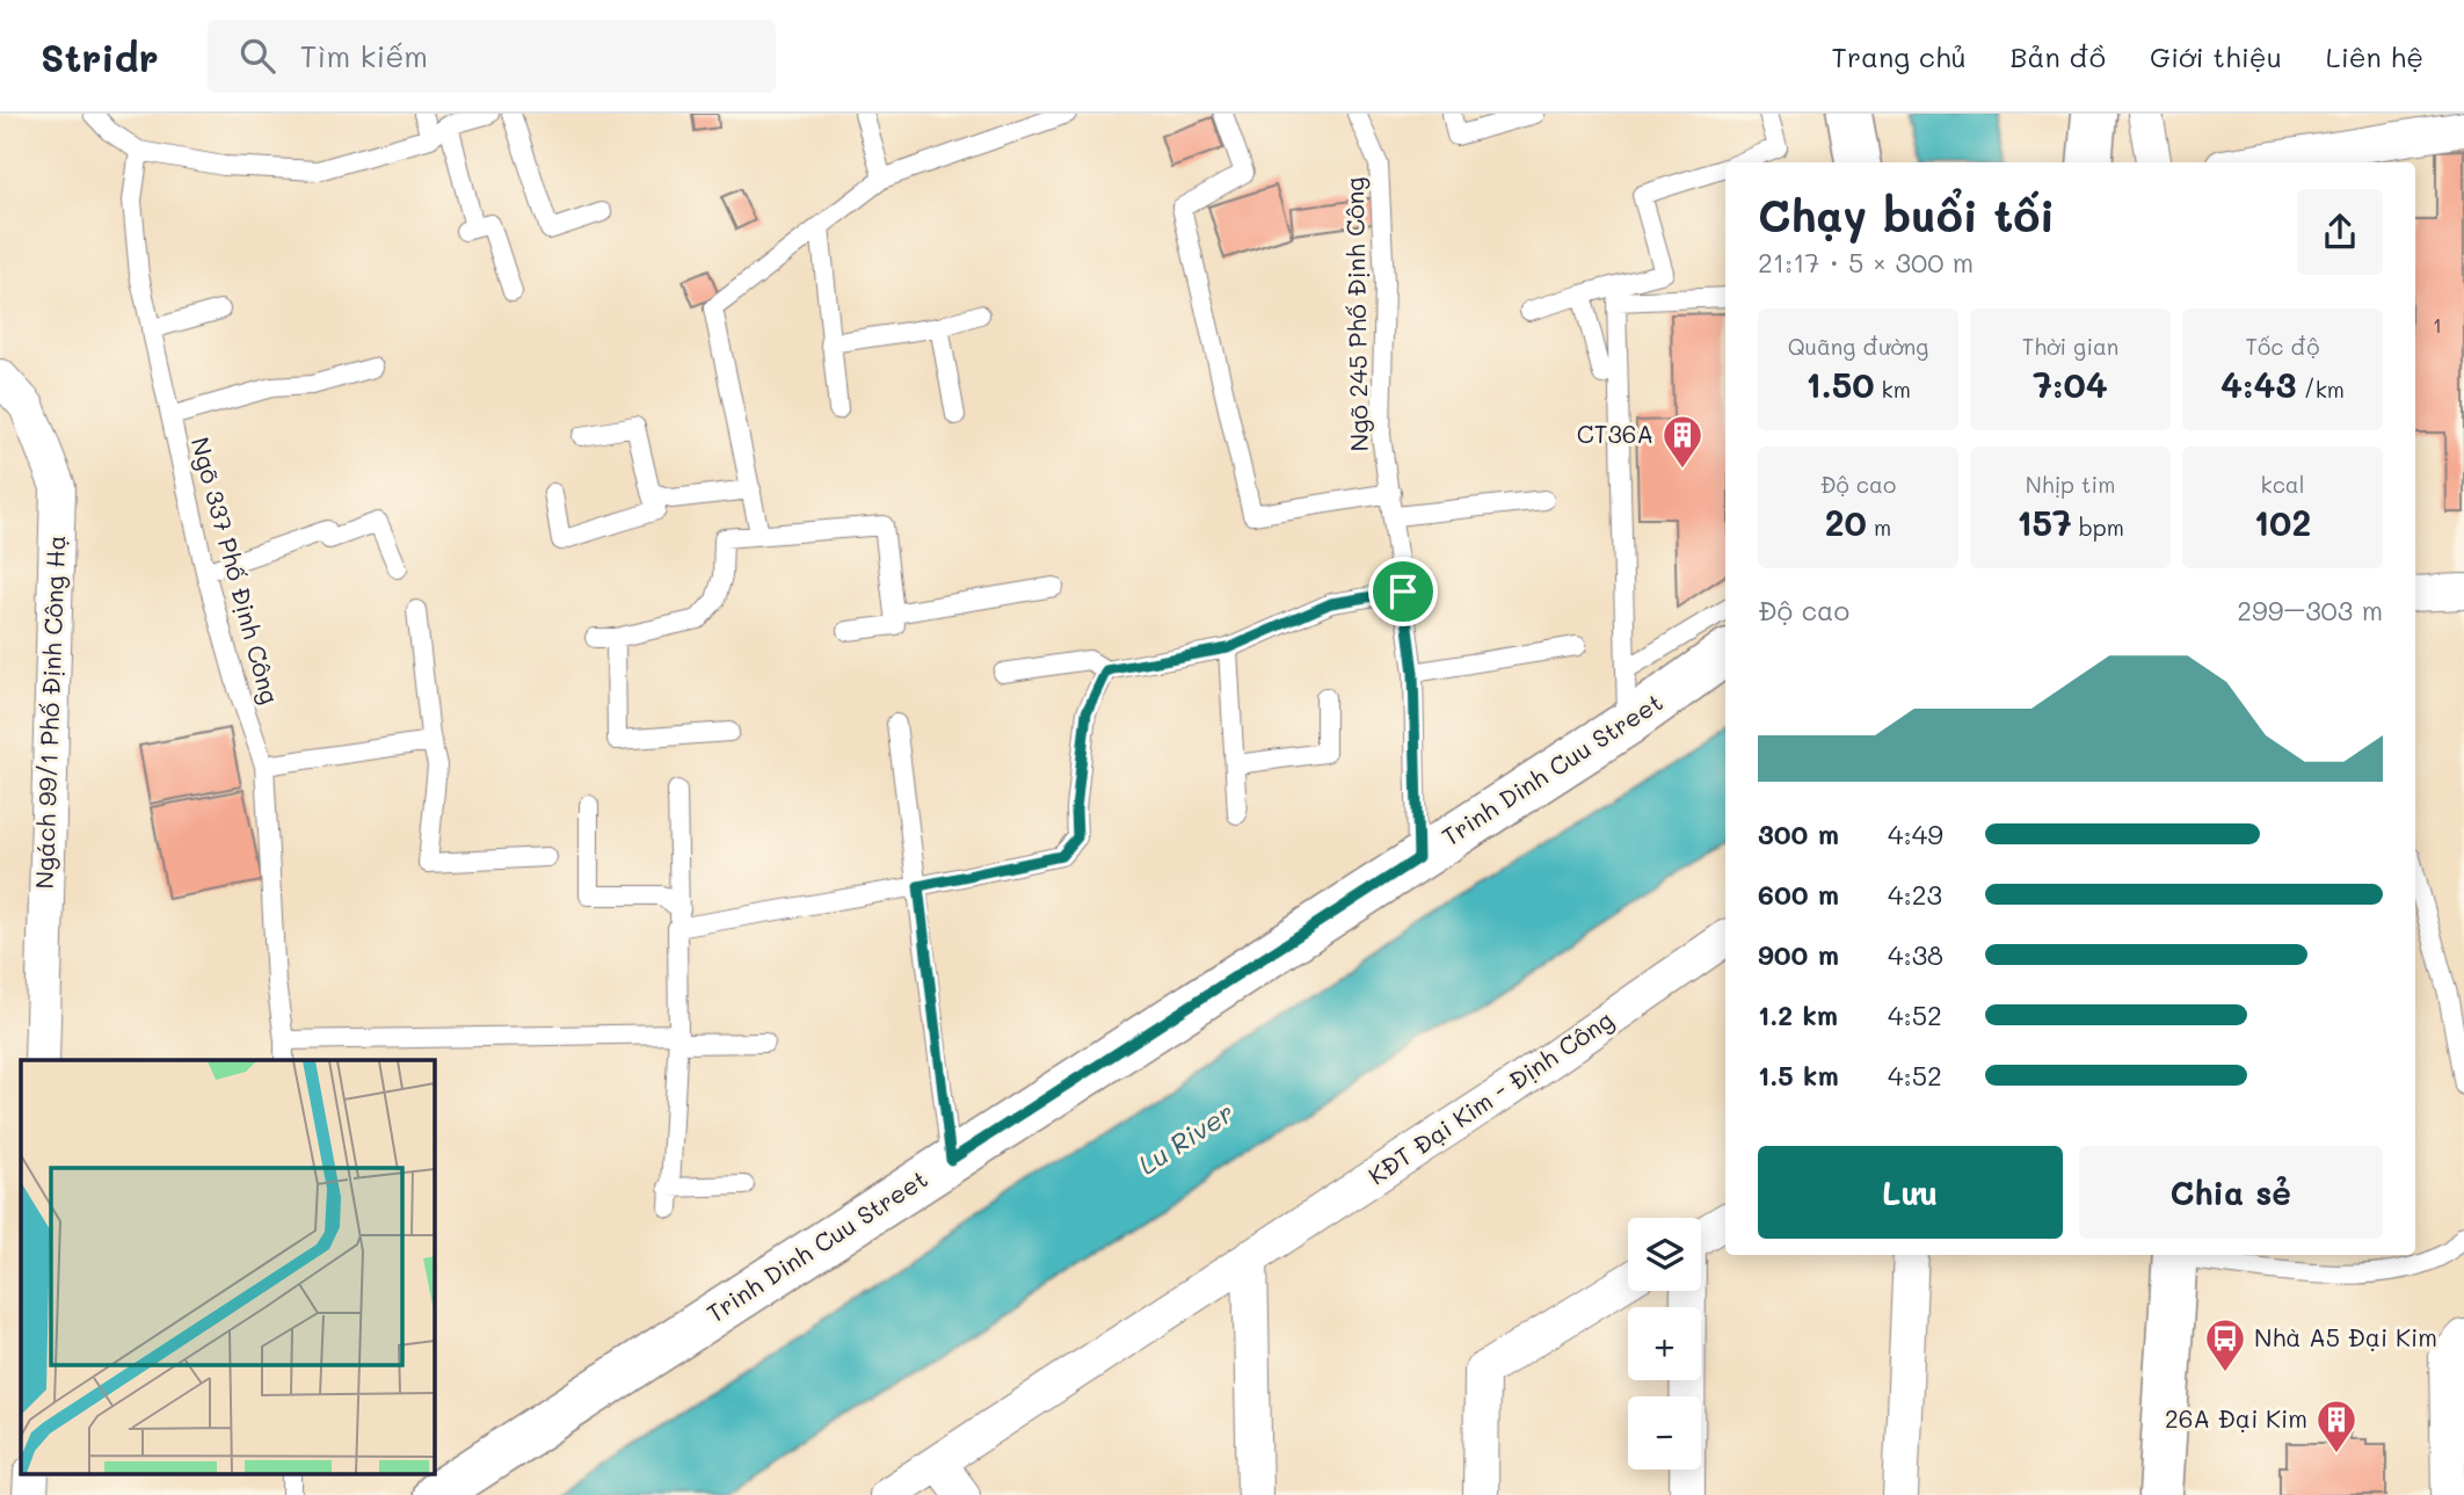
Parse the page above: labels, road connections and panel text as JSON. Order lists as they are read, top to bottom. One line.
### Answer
{"streets":{"main road":["Trinh Dinh Cuu Street"],"street":["Ngách 99/1 Phố Định Công Hạ","KĐT Đại Kim - Định Công"],"lane":["Ngõ 245 Phố Định Công","Ngõ 337 Phố Định Công"]},"crossings":[["Ngõ 245 Phố Định Công","Trinh Dinh Cuu Street"]],"water":["Lu River"],"places":{"building":["CT36A","26A Đại Kim"],"bus stop":["Nhà A5 Đại Kim"]},"house_numbers":["1"],"page":{"header":"Stridr","search":"Tìm kiếm","nav":["Trang chủ","Bản đồ","Giới thiệu","Liên hệ"],"heading":["Chạy buổi tối","21:17 · 5 × 300 m"],"stats":[["Quãng đường","1.50 km"],["Thời gian","7:04"],["Tốc độ","4:43 /km"],["Độ cao","20 m"],["Nhịp tim","157 bpm"],["kcal","102"]],"chart":["Độ cao","299–303 m"],"list":[{"name":"300 m","note":"4:49"},{"name":"600 m","note":"4:23"},{"name":"900 m","note":"4:38"},{"name":"1.2 km","note":"4:52"},{"name":"1.5 km","note":"4:52"}],"buttons":["Lưu","Chia sẻ"],"map_buttons":["+","−"]}}
